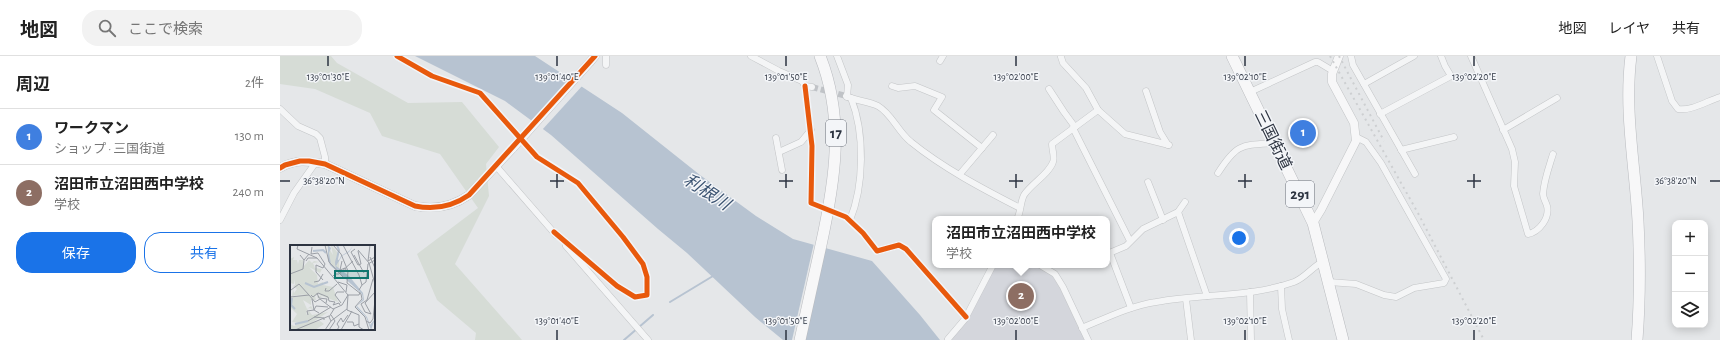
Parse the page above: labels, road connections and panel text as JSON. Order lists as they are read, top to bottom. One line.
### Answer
{"streets":{"highway":["17","三国街道","291"]},"water":["利根川"],"page":{"header":"地図","search":"ここで検索","nav":["地図","レイヤ","共有"],"heading":["周辺","2件"],"list":[{"mark":"1","name":"ワークマン","note":"ショップ · 三国街道","value":"130 m"},{"mark":"2","name":"沼田市立沼田西中学校","note":"学校","value":"240 m"}],"pins":["1","2"],"popup":["沼田市立沼田西中学校","学校"],"buttons":["保存","共有"],"map_buttons":["+","−"]},"coordinates":["139°01'30\"E","139°01'40\"E","139°01'50\"E","139°02'00\"E","139°02'10\"E","139°02'20\"E","36°38'20\"N"]}
